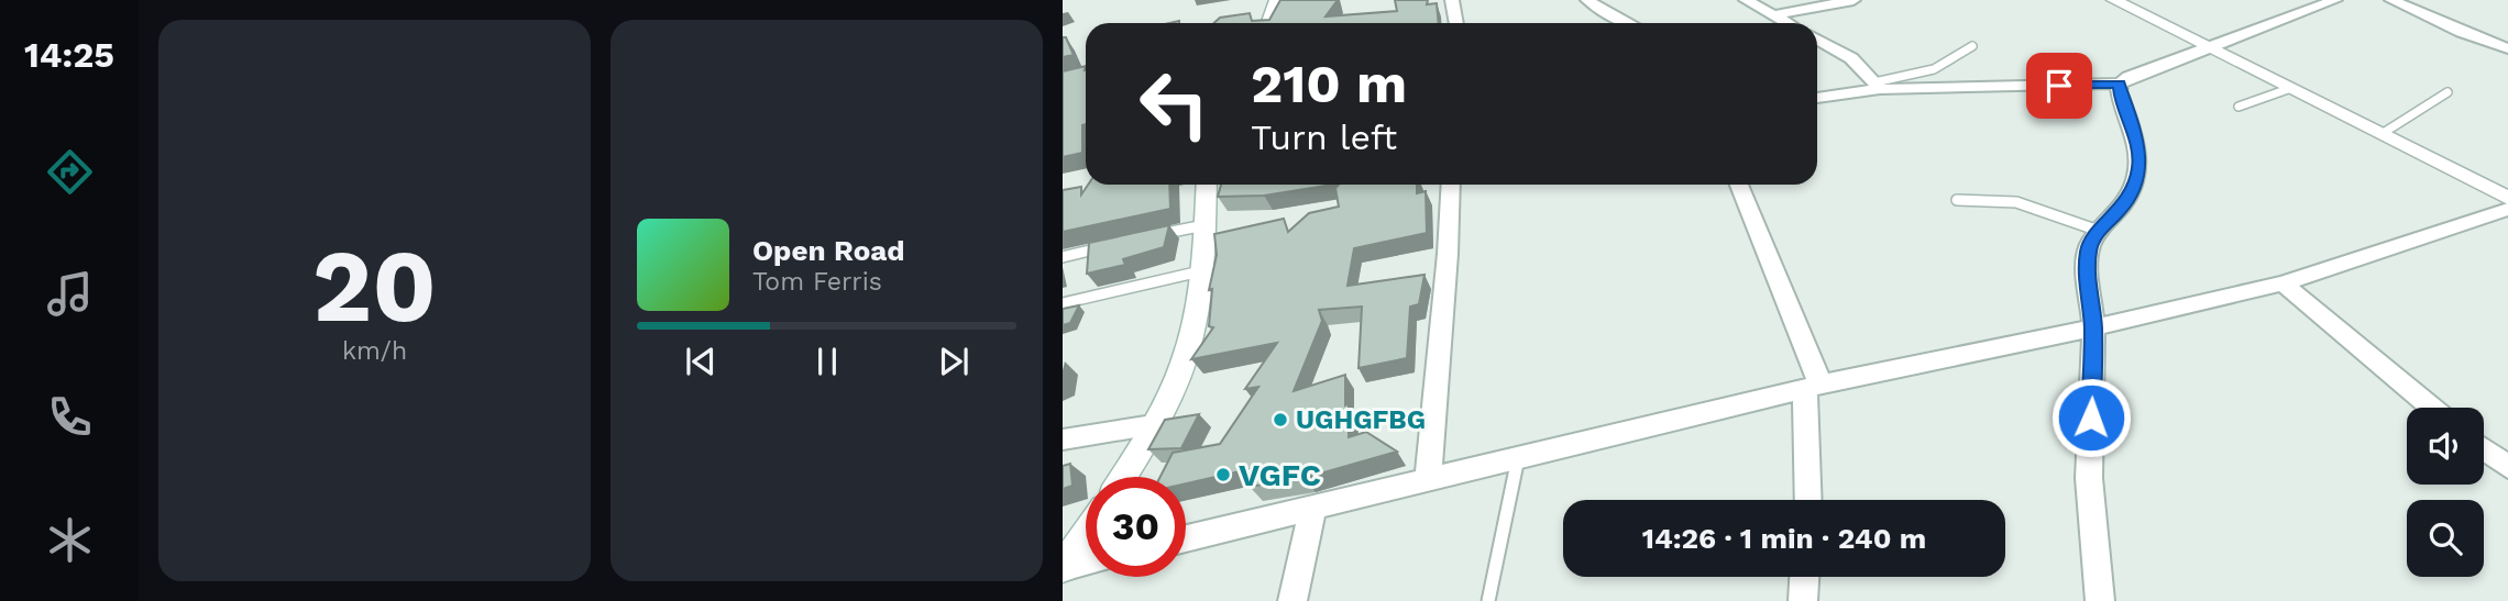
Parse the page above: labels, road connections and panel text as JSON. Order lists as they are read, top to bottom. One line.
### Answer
{"places":["UGHGFBG","VGFC"],"page":{"tabs":"14:25","tile":["20","km/h"],"turn":["210 m","Turn left"],"song":["Open Road","Tom Ferris"],"limit":"30","trip":"14:26 · 1 min · 240 m"}}
